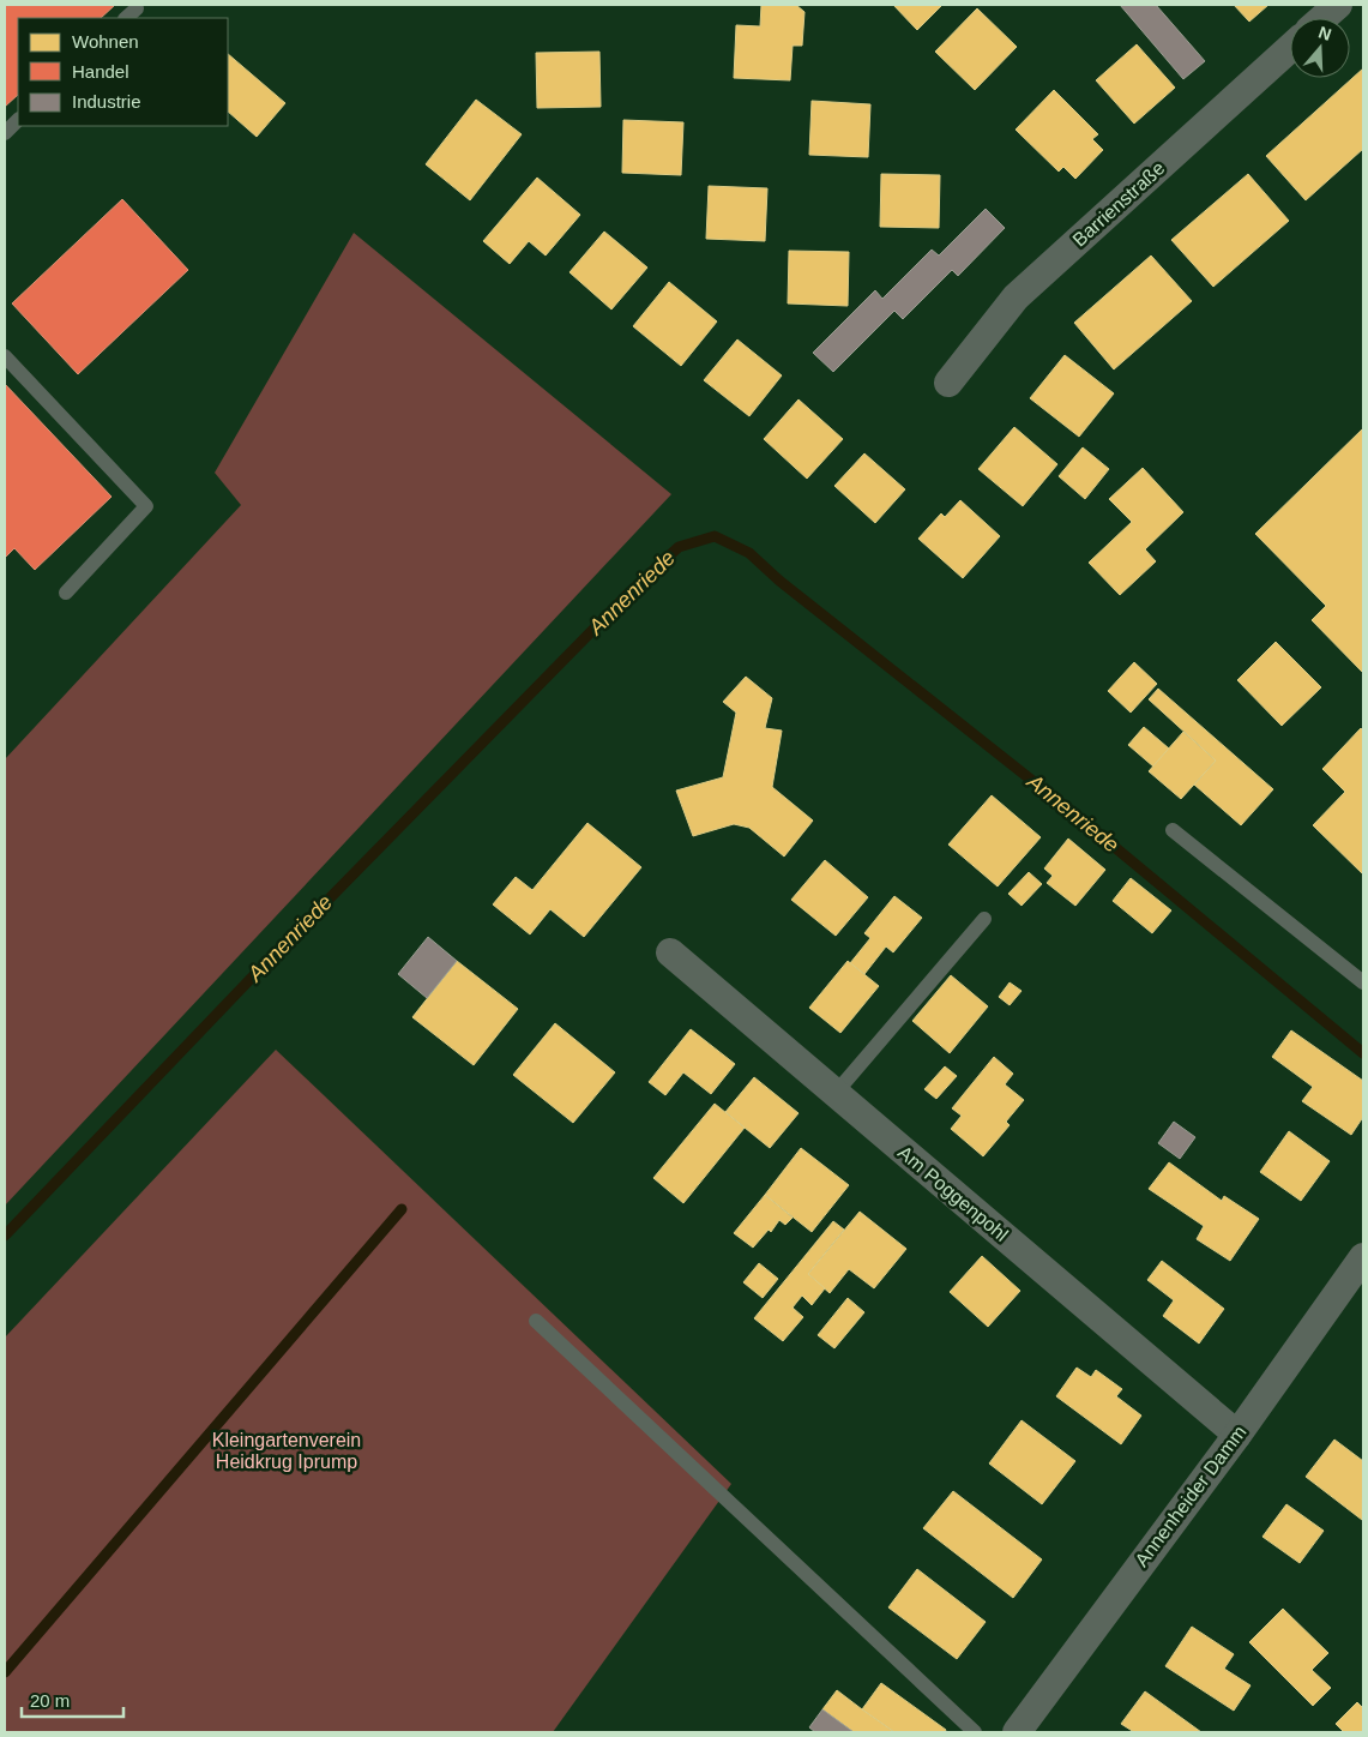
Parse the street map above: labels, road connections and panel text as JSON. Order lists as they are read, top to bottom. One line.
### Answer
{"streets":{"street":["Barrienstraße","Am Poggenpohl","Annenheider Damm"]},"crossings":[["Am Poggenpohl","Annenheider Damm"]],"water":["Annenriede"],"parks":["Kleingartenverein Heidkrug Iprump"],"legend":["Wohnen","Handel","Industrie"],"scale_bar":"20 m","north":"top"}
